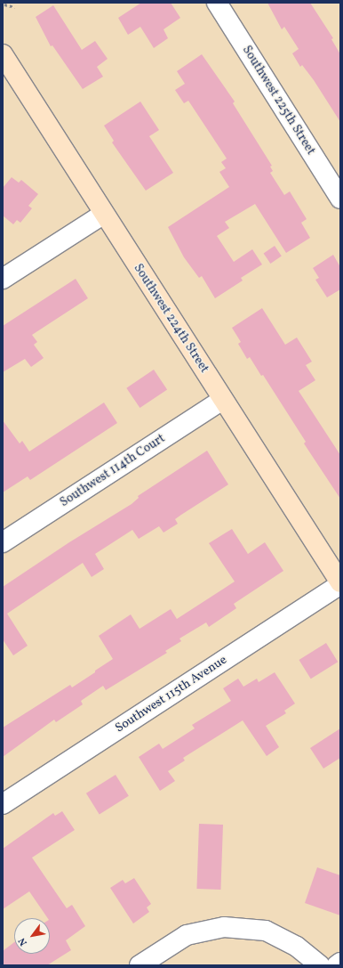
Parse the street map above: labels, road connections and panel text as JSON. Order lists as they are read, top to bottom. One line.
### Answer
{"streets":{"street":["Southwest 225th Street","Southwest 224th Street","Southwest 114th Court","Southwest 115th Avenue"]},"crossings":[["Southwest 224th Street","Southwest 114th Court"],["Southwest 224th Street","Southwest 115th Avenue"]],"north":"bottom left"}
